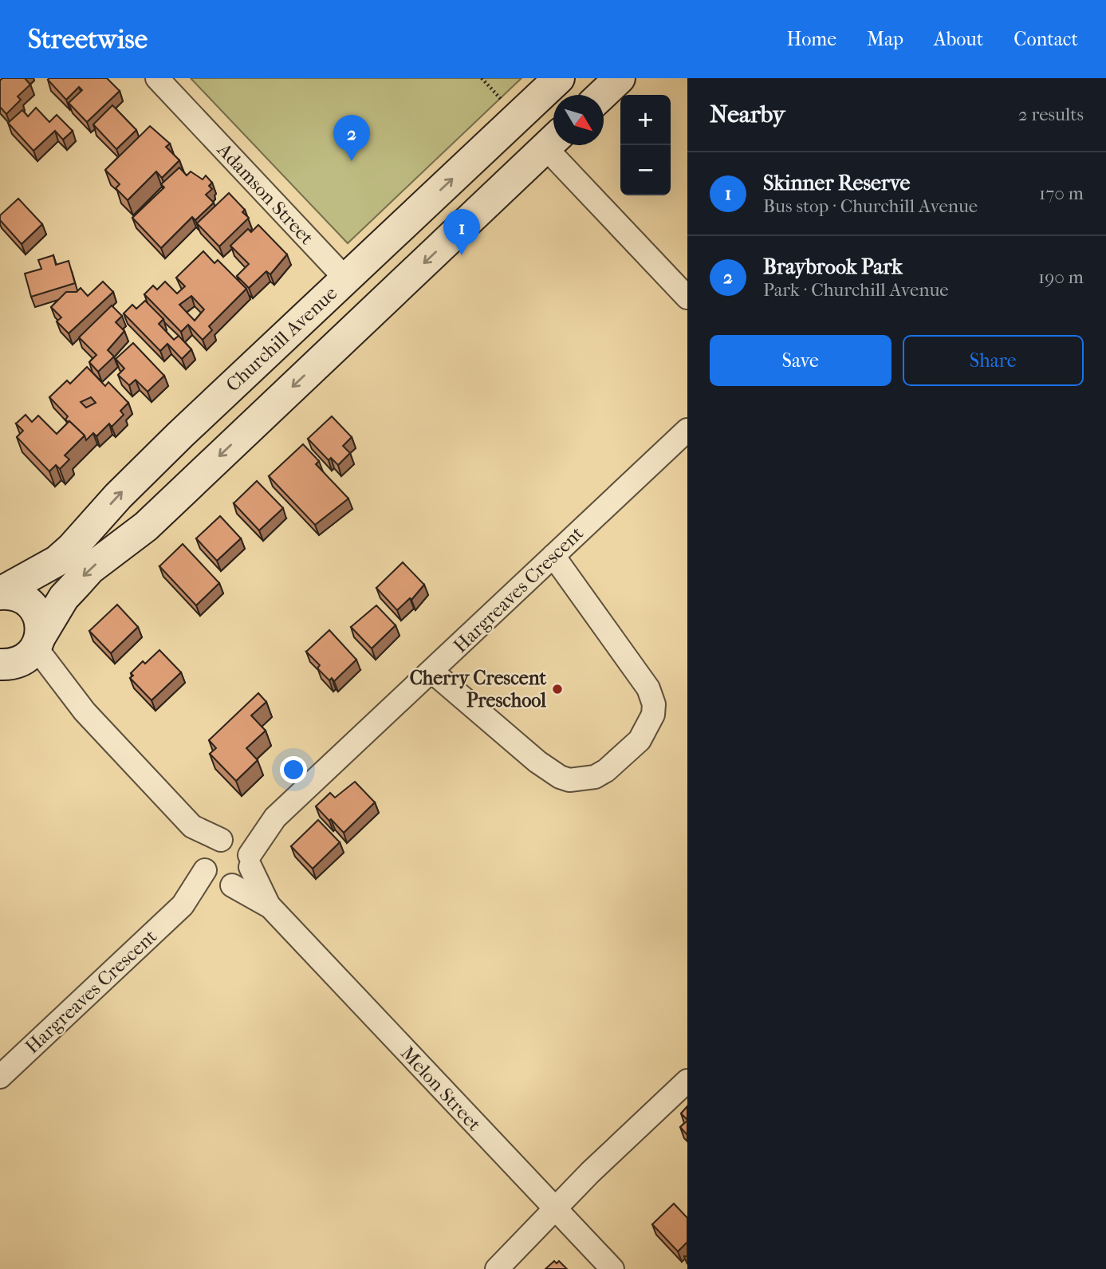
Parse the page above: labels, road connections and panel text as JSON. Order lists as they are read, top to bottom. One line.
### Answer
{"streets":{"main road":["Adamson Street","Churchill Avenue"],"street":["Hargreaves Crescent","Melon Street"]},"crossings":[["Adamson Street","Churchill Avenue"],["Hargreaves Crescent","Melon Street"]],"places":["Cherry Crescent Preschool"],"north":"bottom right","page":{"header":"Streetwise","nav":["Home","Map","About","Contact"],"heading":["Nearby","2 results"],"map_buttons":["+","−"],"pins":["2","1"],"list":[{"mark":"1","name":"Skinner Reserve","note":"Bus stop · Churchill Avenue","value":"170 m"},{"mark":"2","name":"Braybrook Park","note":"Park · Churchill Avenue","value":"190 m"}],"buttons":["Save","Share"]}}
